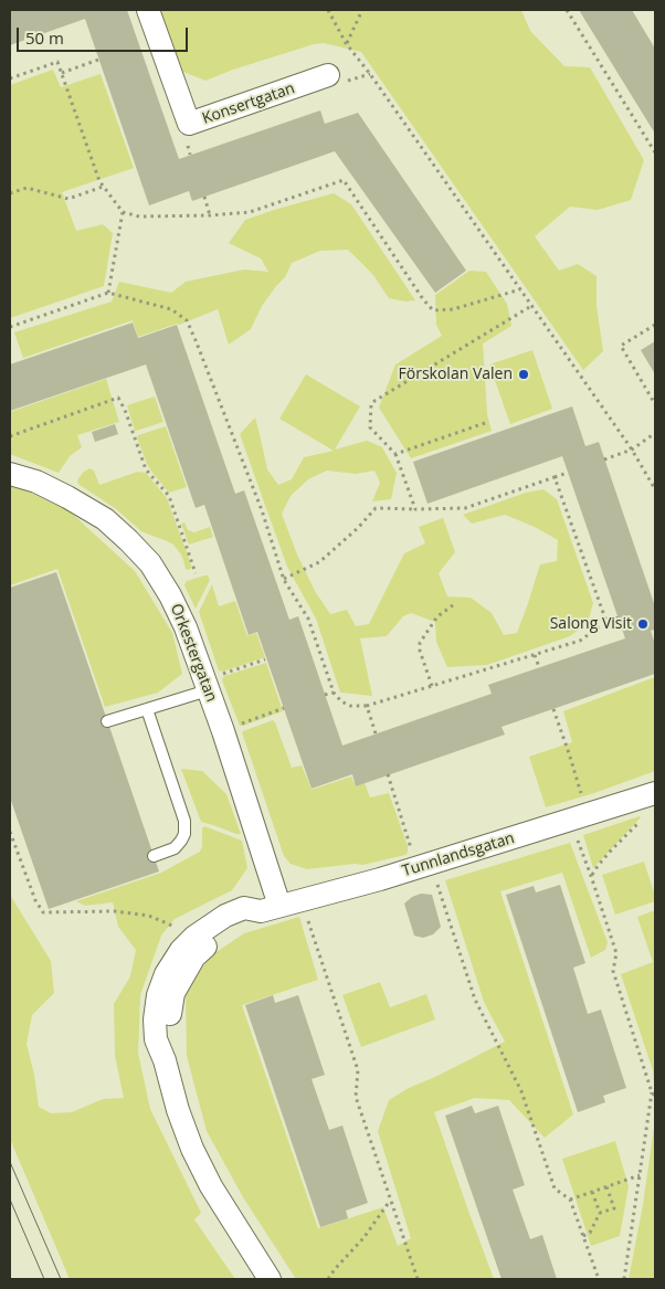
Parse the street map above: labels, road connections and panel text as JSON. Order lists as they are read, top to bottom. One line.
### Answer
{"streets":{"street":["Konsertgatan","Orkestergatan","Tunnlandsgatan"]},"crossings":[["Orkestergatan","Tunnlandsgatan"]],"places":["Förskolan Valen","Salong Visit"],"scale_bar":"50 m"}
